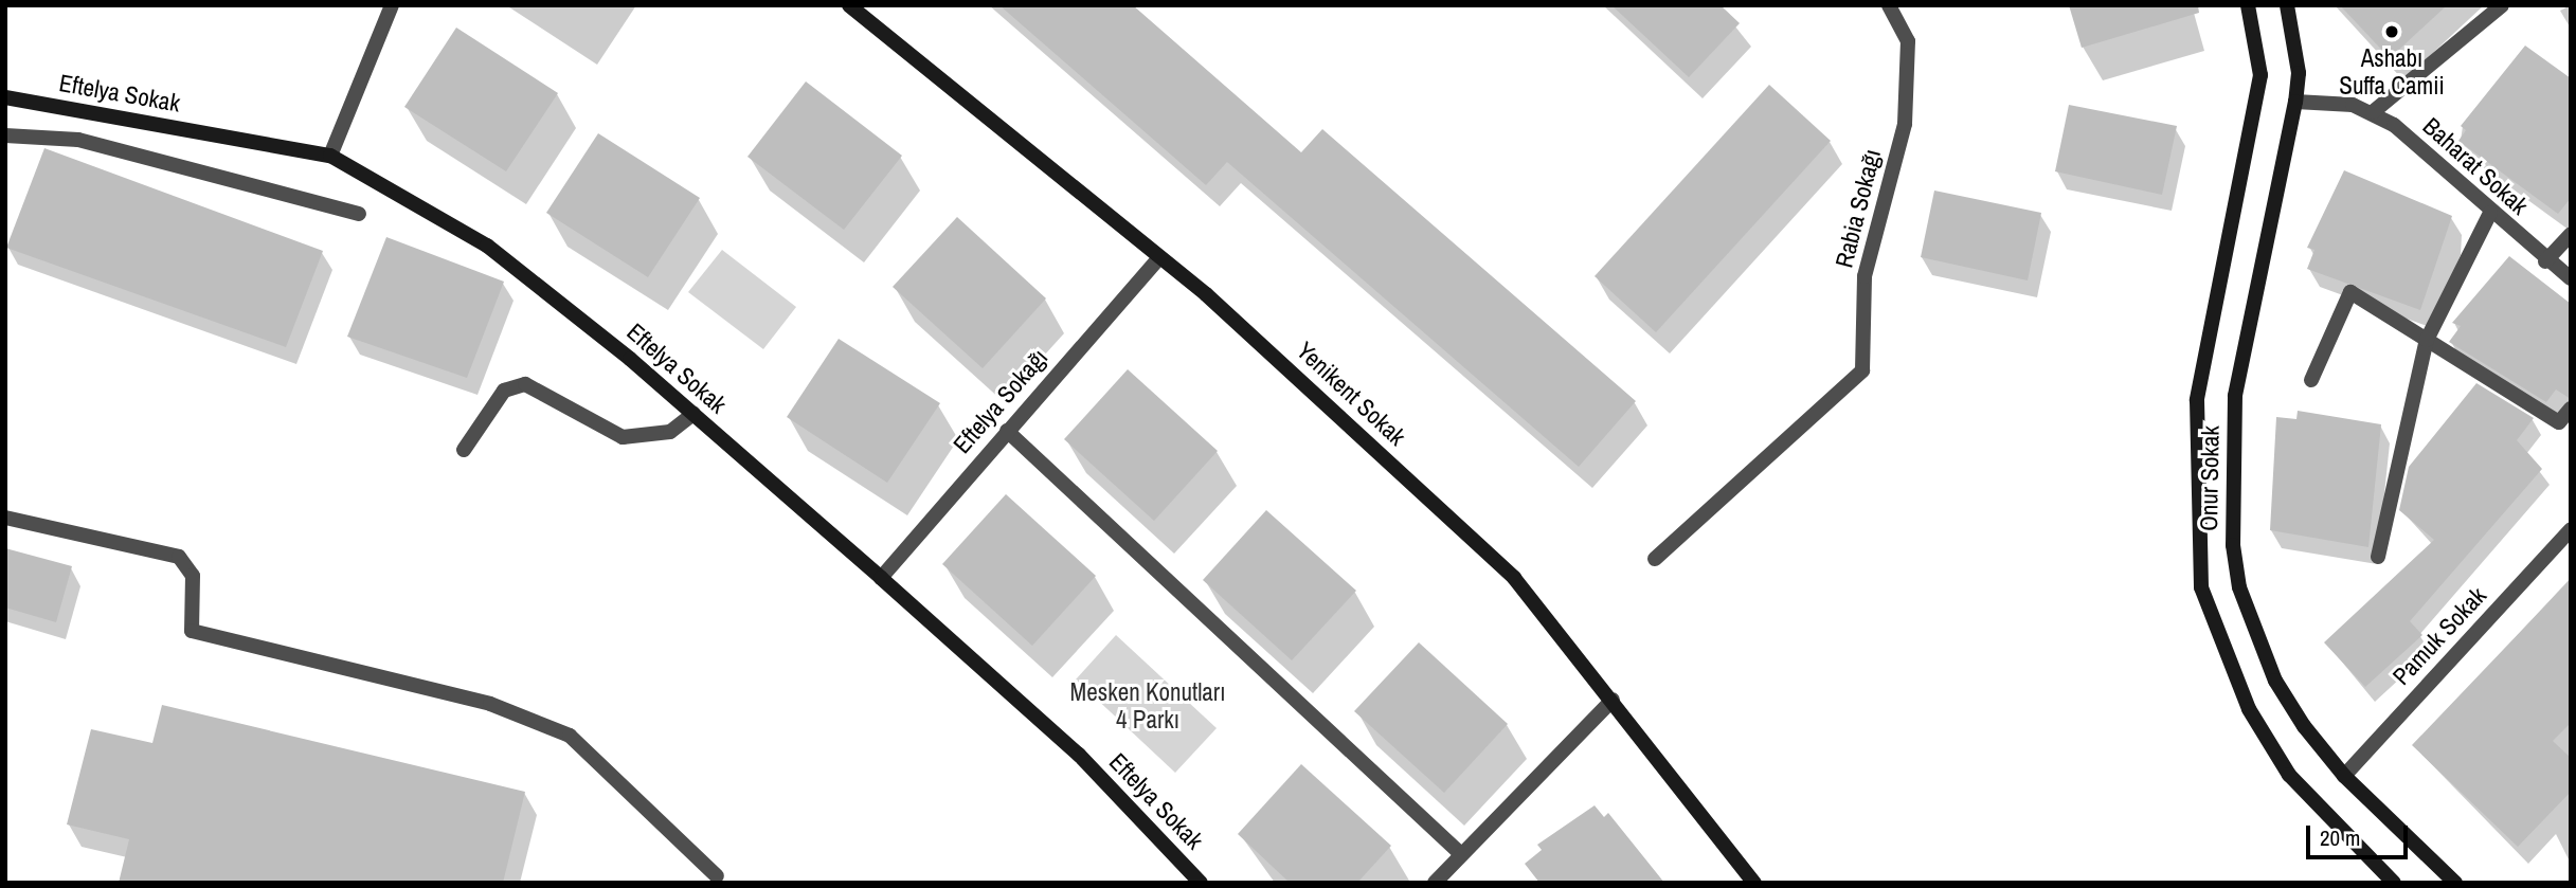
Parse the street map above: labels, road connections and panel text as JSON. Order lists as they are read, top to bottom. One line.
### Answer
{"streets":{"street":["Eftelya Sokak","Baharat Sokak","Rabia Sokağı","Yenikent Sokak","Eftelya Sokağı","Onur Sokak","Pamuk Sokak"]},"crossings":[["Eftelya Sokak","Eftelya Sokağı"],["Yenikent Sokak","Eftelya Sokağı"],["Onur Sokak","Pamuk Sokak"]],"parks":["Mesken Konutları 4 Parkı"],"places":["Ashabı Suffa Camii"],"scale_bar":"20 m"}
